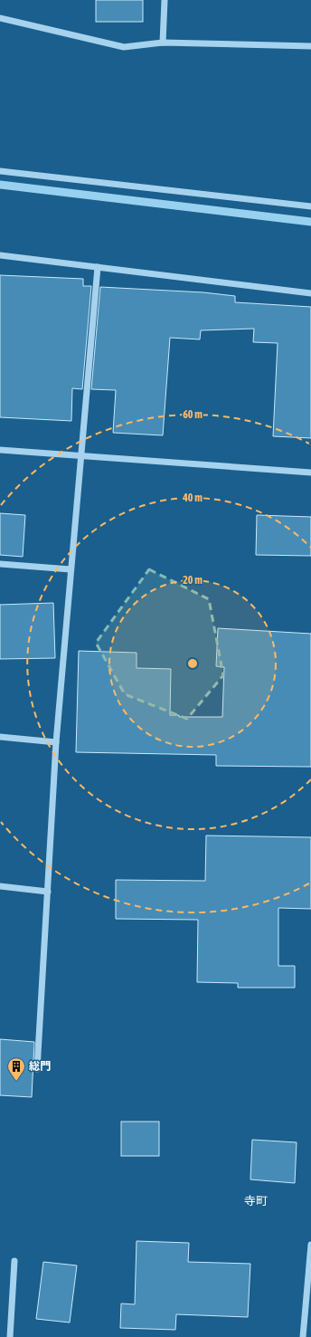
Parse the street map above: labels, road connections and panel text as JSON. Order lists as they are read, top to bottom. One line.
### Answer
{"districts":["寺町"],"places":{"building":["総門"]},"rings":["60 m","40 m","20 m"]}
